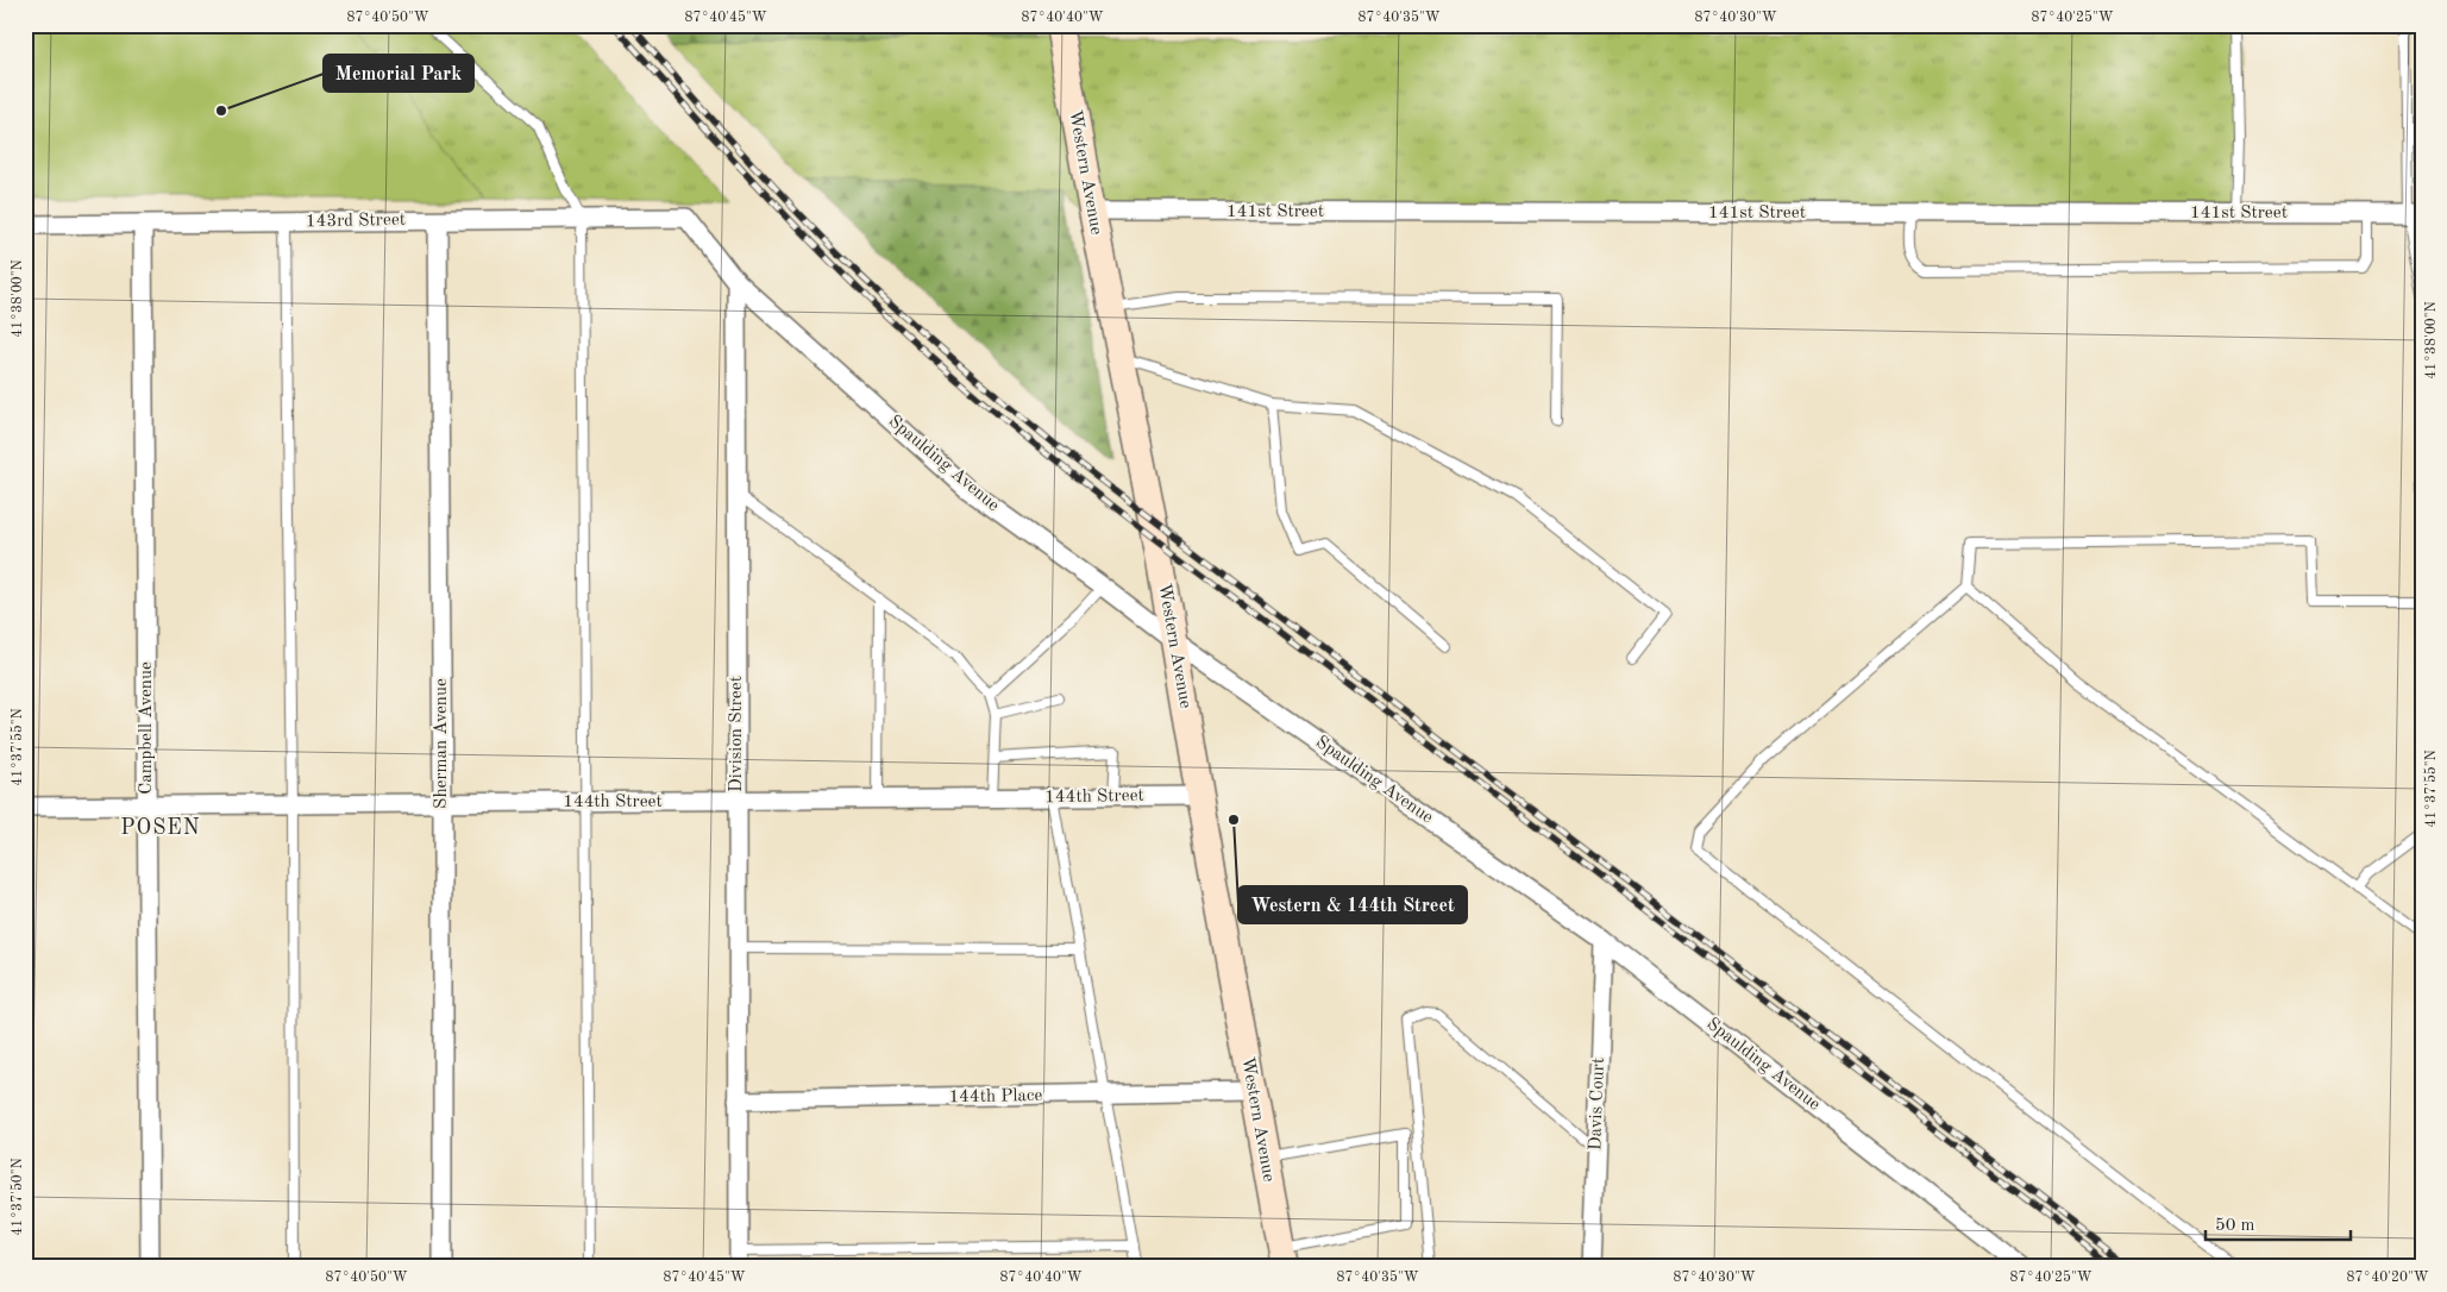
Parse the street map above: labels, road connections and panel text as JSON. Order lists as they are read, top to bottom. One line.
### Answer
{"streets":{"main road":["Western Avenue"],"street":["141st Street","143rd Street","Spaulding Avenue","Campbell Avenue","Division Street","Sherman Avenue","144th Street","144th Place","Davis Court"]},"crossings":[["Western Avenue","141st Street"],["Western Avenue","Spaulding Avenue"],["Western Avenue","144th Street"],["Western Avenue","144th Place"],["143rd Street","Spaulding Avenue"],["143rd Street","Campbell Avenue"],["143rd Street","Division Street"],["143rd Street","Sherman Avenue"],["Spaulding Avenue","Division Street"],["Spaulding Avenue","Davis Court"],["Campbell Avenue","144th Street"],["Division Street","144th Street"],["Division Street","144th Place"],["Sherman Avenue","144th Street"]],"districts":["POSEN"],"places":["Memorial Park","Western & 144th Street"],"scale_bar":"50 m","coordinates":["87°40'50\"W","87°40'45\"W","87°40'40\"W","87°40'35\"W","87°40'30\"W","87°40'25\"W","41°38'00\"N","41°37'55\"N","41°37'50\"N","87°40'20\"W"]}
